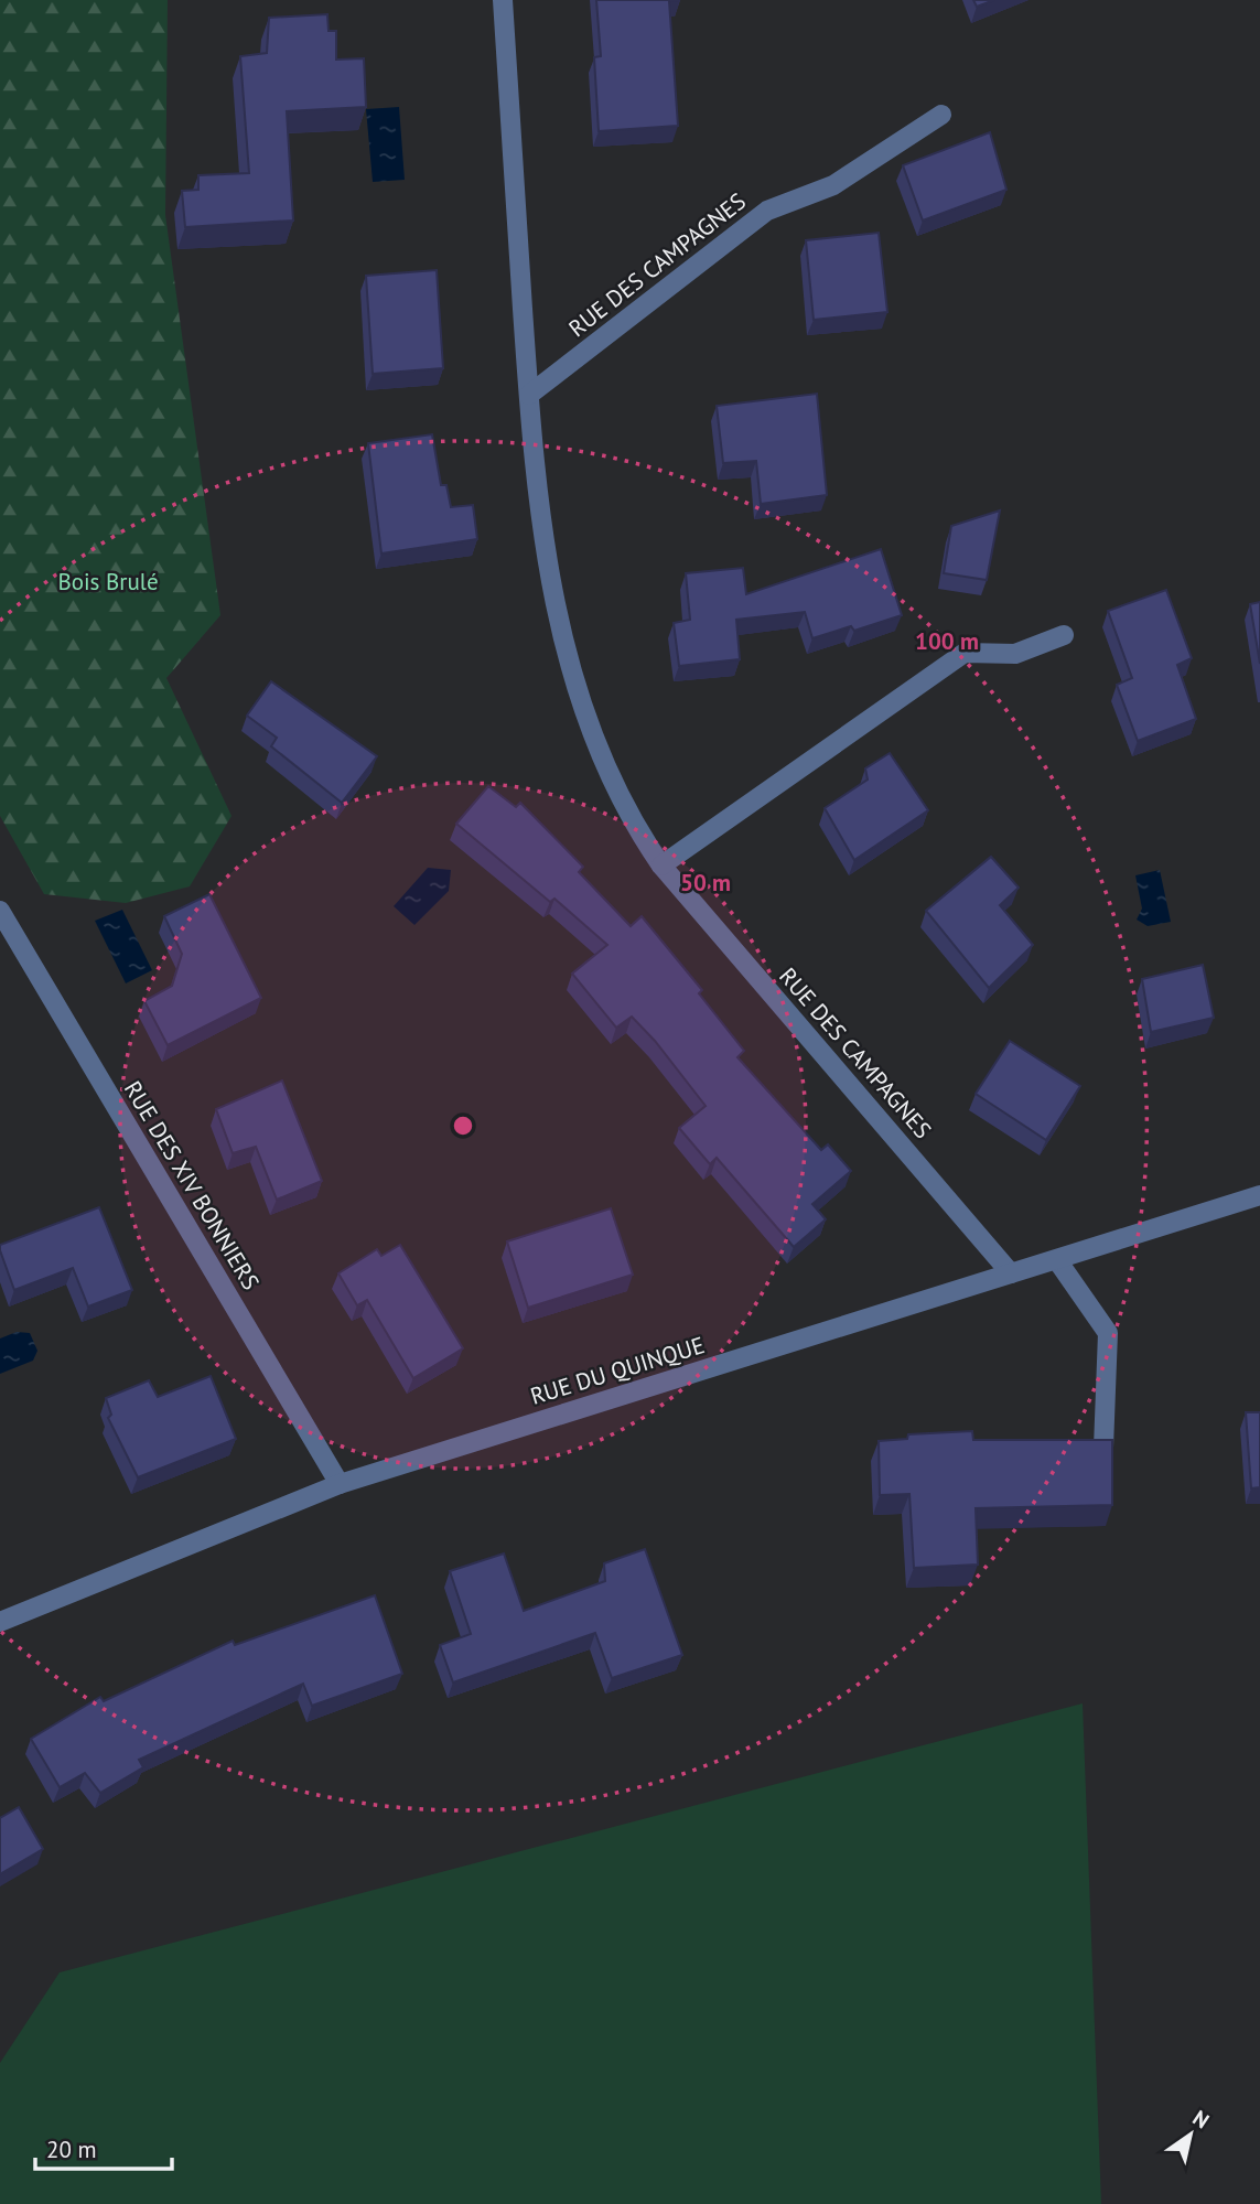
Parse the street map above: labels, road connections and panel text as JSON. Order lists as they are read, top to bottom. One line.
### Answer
{"streets":{"street":["RUE DES CAMPAGNES","RUE DES XIV BONNIERS","RUE DU QUINQUE"]},"crossings":[["RUE DES CAMPAGNES","RUE DU QUINQUE"],["RUE DES XIV BONNIERS","RUE DU QUINQUE"]],"parks":["Bois Brulé"],"scale_bar":"20 m","north":"top right","rings":["100 m","50 m"]}
